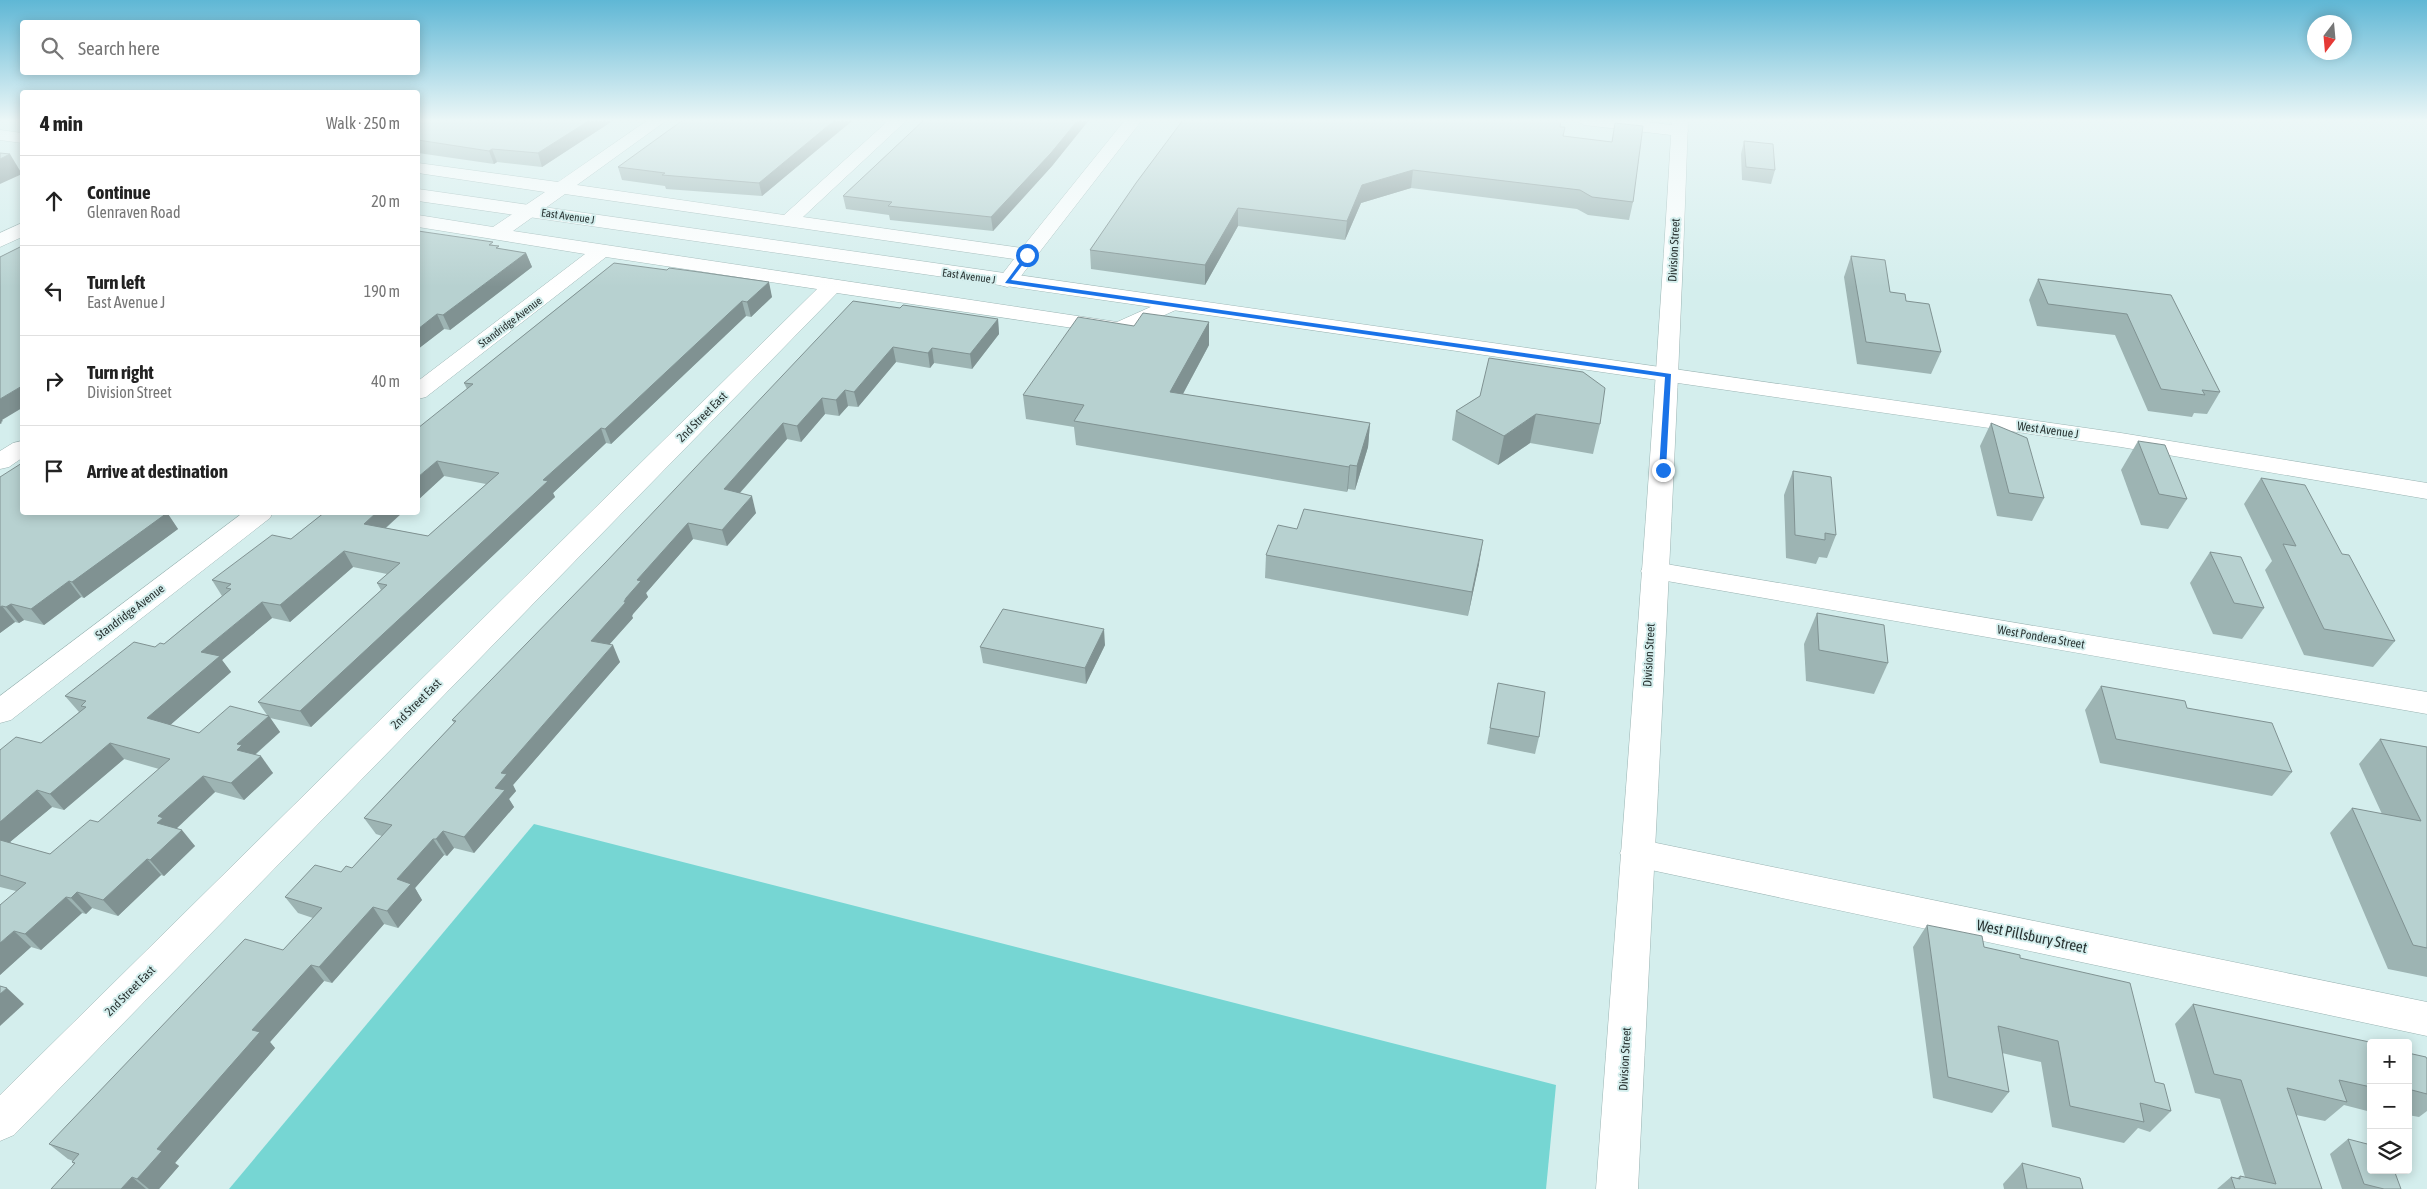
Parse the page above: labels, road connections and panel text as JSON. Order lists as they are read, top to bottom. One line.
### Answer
{"streets":{"street":["East Avenue J","Division Street","Standridge Avenue","2nd Street East","West Avenue J","West Pondera Street","West Pillsbury Street"]},"crossings":[["East Avenue J","Division Street"],["East Avenue J","West Avenue J"],["Division Street","West Avenue J"],["Division Street","West Pondera Street"],["Division Street","West Pillsbury Street"]],"north":"bottom","page":{"search":"Search here","heading":["4 min","Walk · 250 m"],"list":[["Continue","Glenraven Road","20 m"],["Turn left","East Avenue J","190 m"],["Turn right","Division Street","40 m"],"Arrive at destination"],"map_buttons":["+","−"]}}
